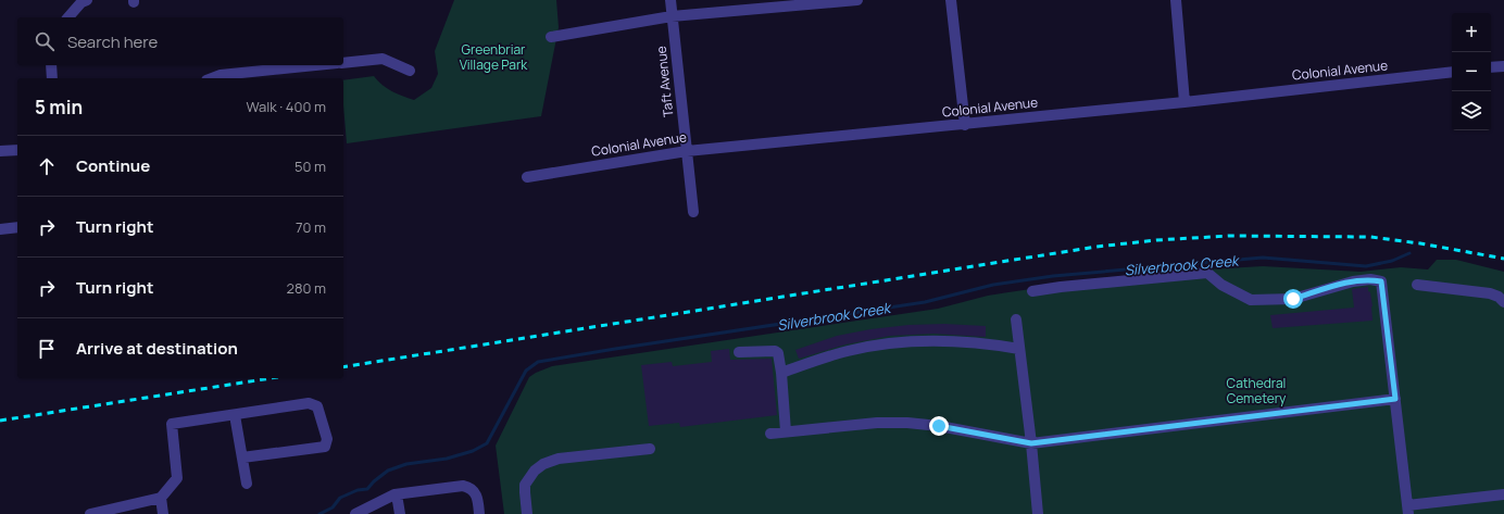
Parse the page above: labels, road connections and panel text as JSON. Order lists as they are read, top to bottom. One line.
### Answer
{"streets":{"street":["Colonial Avenue","Taft Avenue"]},"crossings":[["Colonial Avenue","Taft Avenue"]],"water":["Silverbrook Creek"],"parks":["Greenbriar Village Park","Cathedral Cemetery"],"page":{"map_buttons":["+","−"],"search":"Search here","heading":["5 min","Walk · 400 m"],"list":[["Continue","50 m"],["Turn right","70 m"],["Turn right","280 m"],"Arrive at destination"]}}
